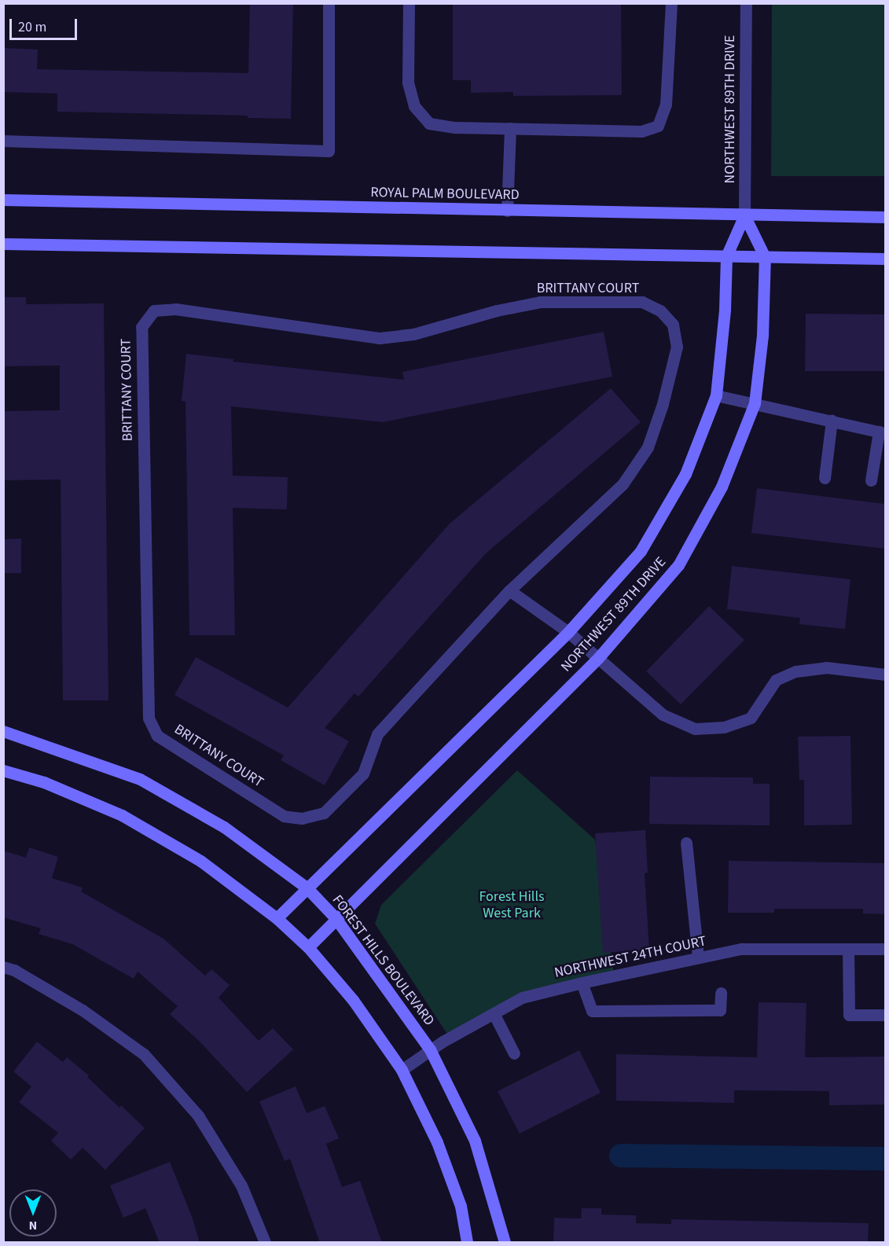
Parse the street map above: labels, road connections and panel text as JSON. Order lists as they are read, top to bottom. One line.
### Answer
{"streets":{"street":["NORTHWEST 89TH DRIVE","ROYAL PALM BOULEVARD","BRITTANY COURT","NORTHWEST 24TH COURT","FOREST HILLS BOULEVARD"]},"crossings":[["NORTHWEST 89TH DRIVE","ROYAL PALM BOULEVARD"],["NORTHWEST 89TH DRIVE","FOREST HILLS BOULEVARD"],["NORTHWEST 24TH COURT","FOREST HILLS BOULEVARD"]],"parks":["Forest Hills West Park"],"scale_bar":"20 m","north":"bottom"}
